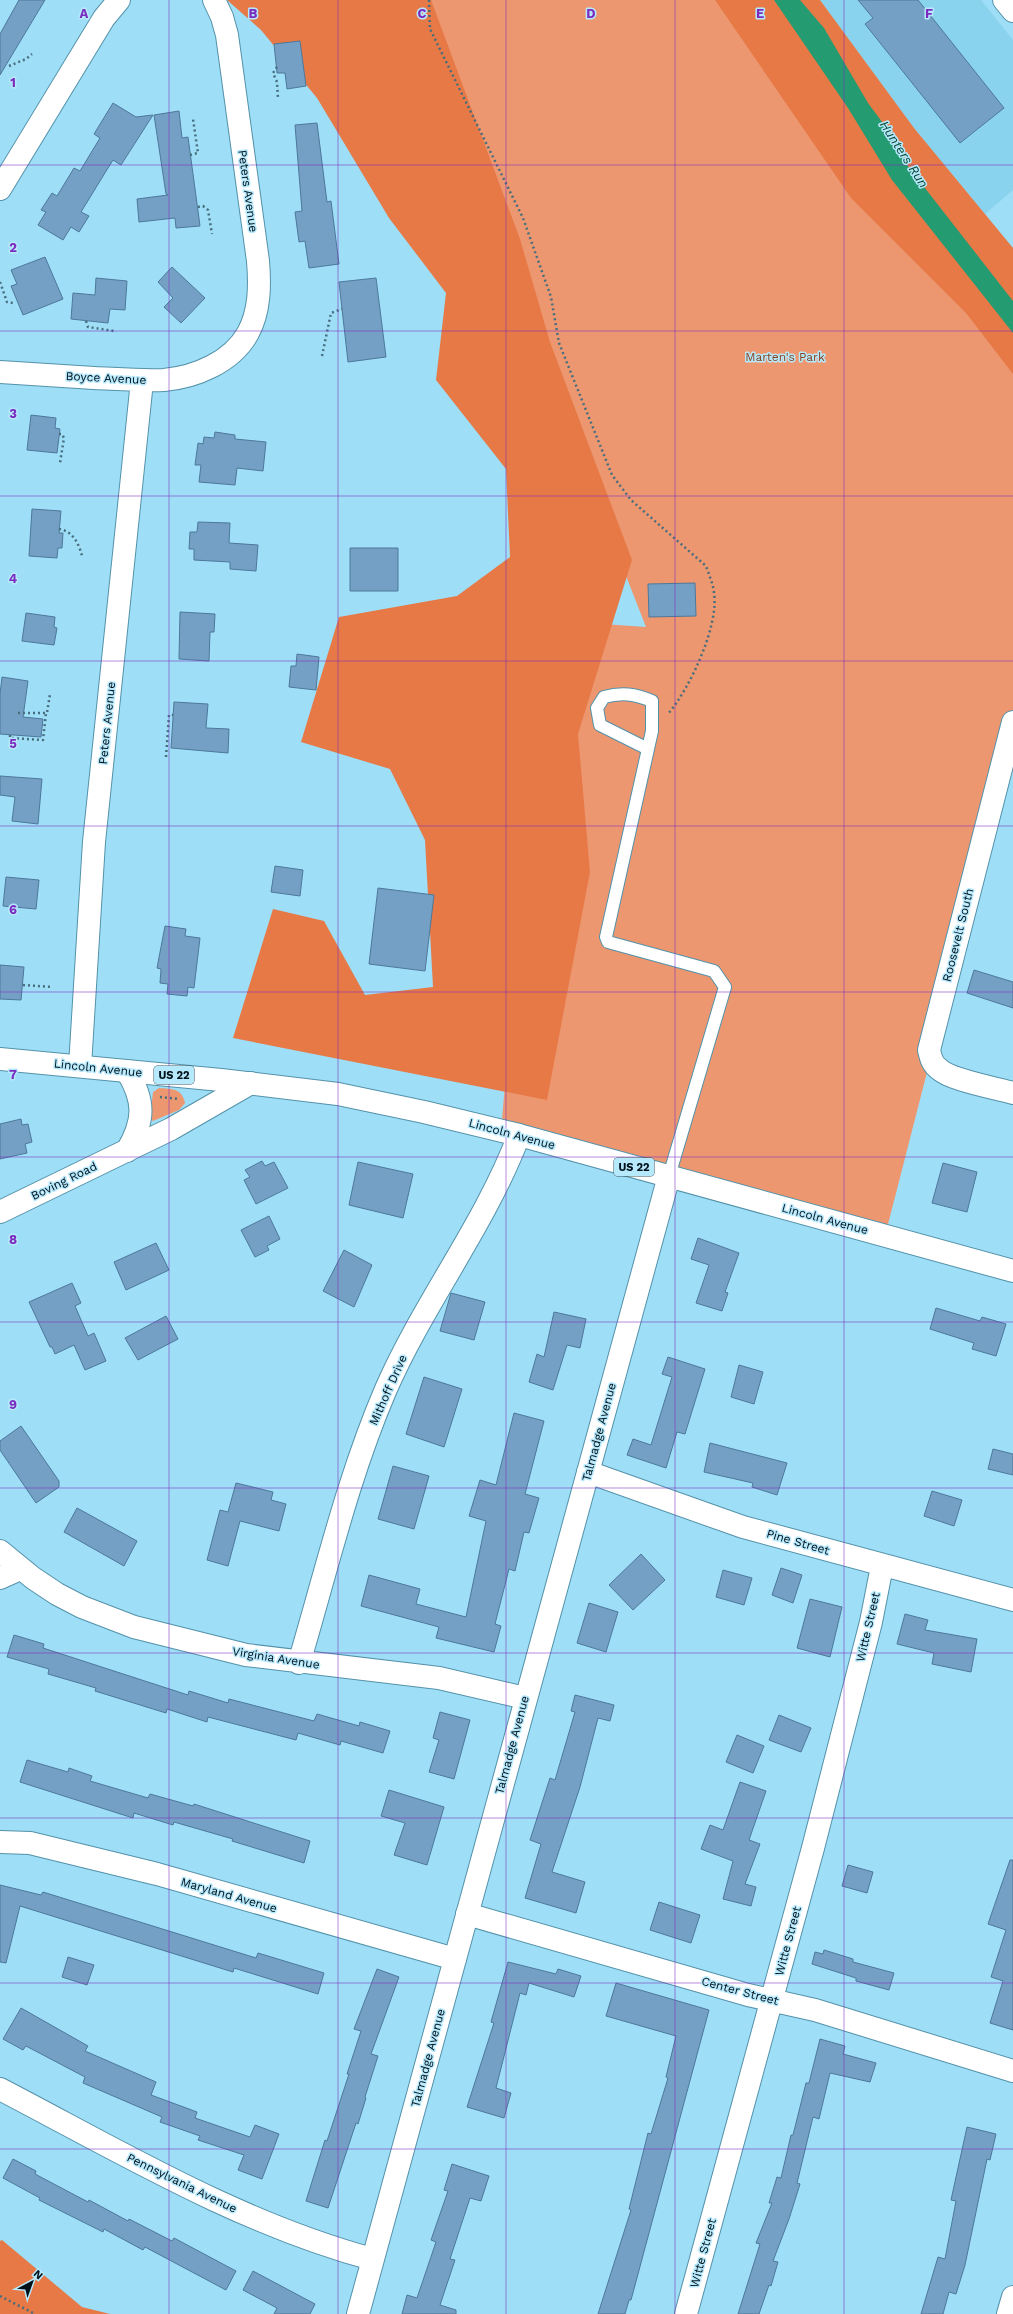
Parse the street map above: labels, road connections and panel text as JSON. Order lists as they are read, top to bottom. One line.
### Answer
{"streets":{"street":["Peters Avenue","Boyce Avenue","Roosevelt South","Lincoln Avenue","US 22","Boving Road","Mithoff Drive","Talmadge Avenue","Pine Street","Witte Street","Virginia Avenue","Maryland Avenue","Center Street","Pennsylvania Avenue"]},"crossings":[["Peters Avenue","Boyce Avenue"],["Peters Avenue","Lincoln Avenue"],["Lincoln Avenue","Boving Road"],["Lincoln Avenue","Mithoff Drive"],["Lincoln Avenue","Talmadge Avenue"],["Mithoff Drive","Virginia Avenue"],["Talmadge Avenue","Pine Street"],["Talmadge Avenue","Virginia Avenue"],["Talmadge Avenue","Maryland Avenue"],["Talmadge Avenue","Center Street"],["Talmadge Avenue","Pennsylvania Avenue"],["Pine Street","Witte Street"],["Witte Street","Center Street"]],"water":["Hunters Run"],"parks":["Marten's Park"],"north":"top right","grid":{"columns":["A","B","C","D","E","F"],"rows":["1","2","3","4","5","6","7","8","9"]}}
